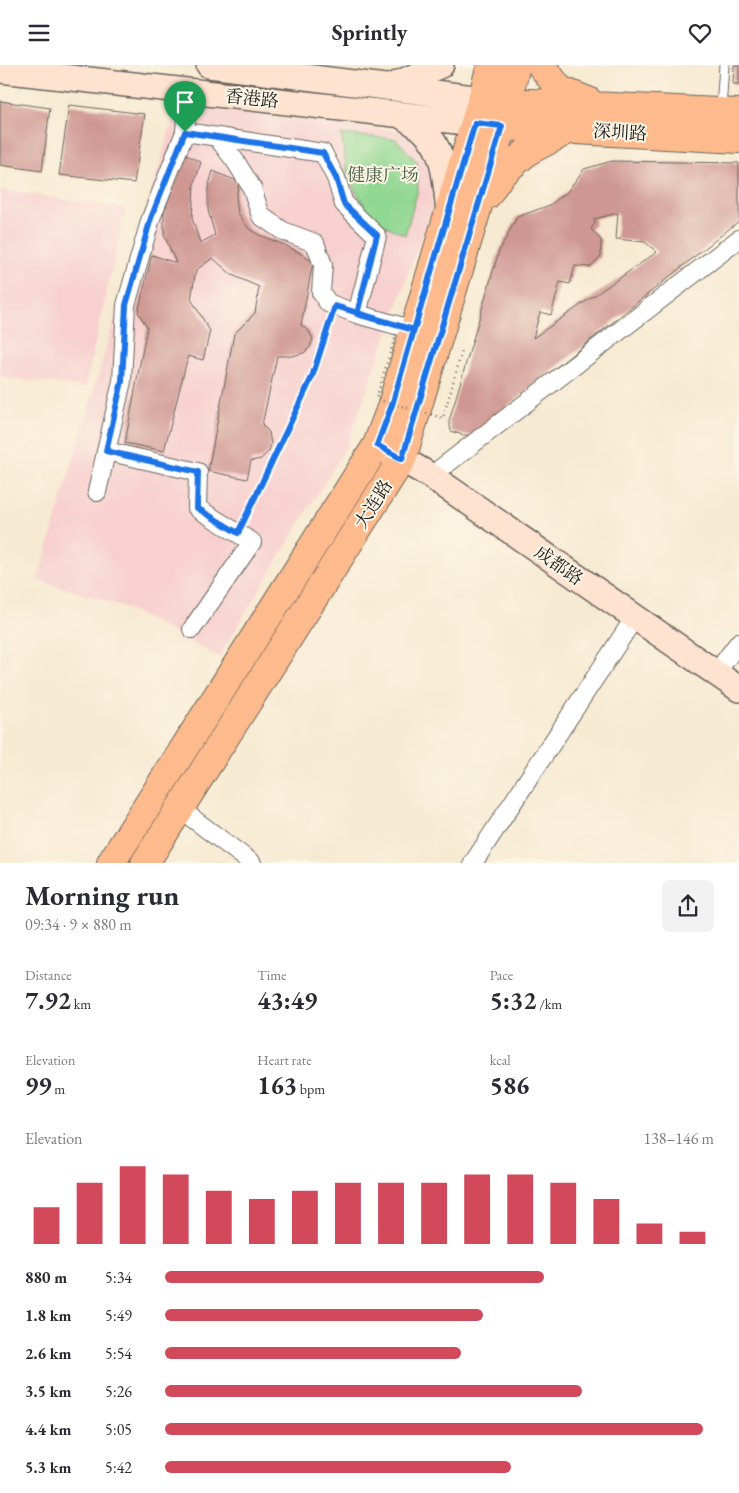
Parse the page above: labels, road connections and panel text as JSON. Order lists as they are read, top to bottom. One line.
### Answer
{"streets":{"main road":["香港路","深圳路","大连路","成都路"]},"crossings":[["香港路","深圳路"],["香港路","大连路"],["深圳路","大连路"],["大连路","成都路"]],"parks":["健康广场"],"page":{"header":"Sprintly","heading":["Morning run","09:34 · 9 × 880 m"],"stats":[["Distance","7.92 km"],["Time","43:49"],["Pace","5:32 /km"],["Elevation","99 m"],["Heart rate","163 bpm"],["kcal","586"]],"chart":["Elevation","138–146 m"],"list":[{"name":"880 m","note":"5:34"},{"name":"1.8 km","note":"5:49"},{"name":"2.6 km","note":"5:54"},{"name":"3.5 km","note":"5:26"},{"name":"4.4 km","note":"5:05"},{"name":"5.3 km","note":"5:42"}]}}
